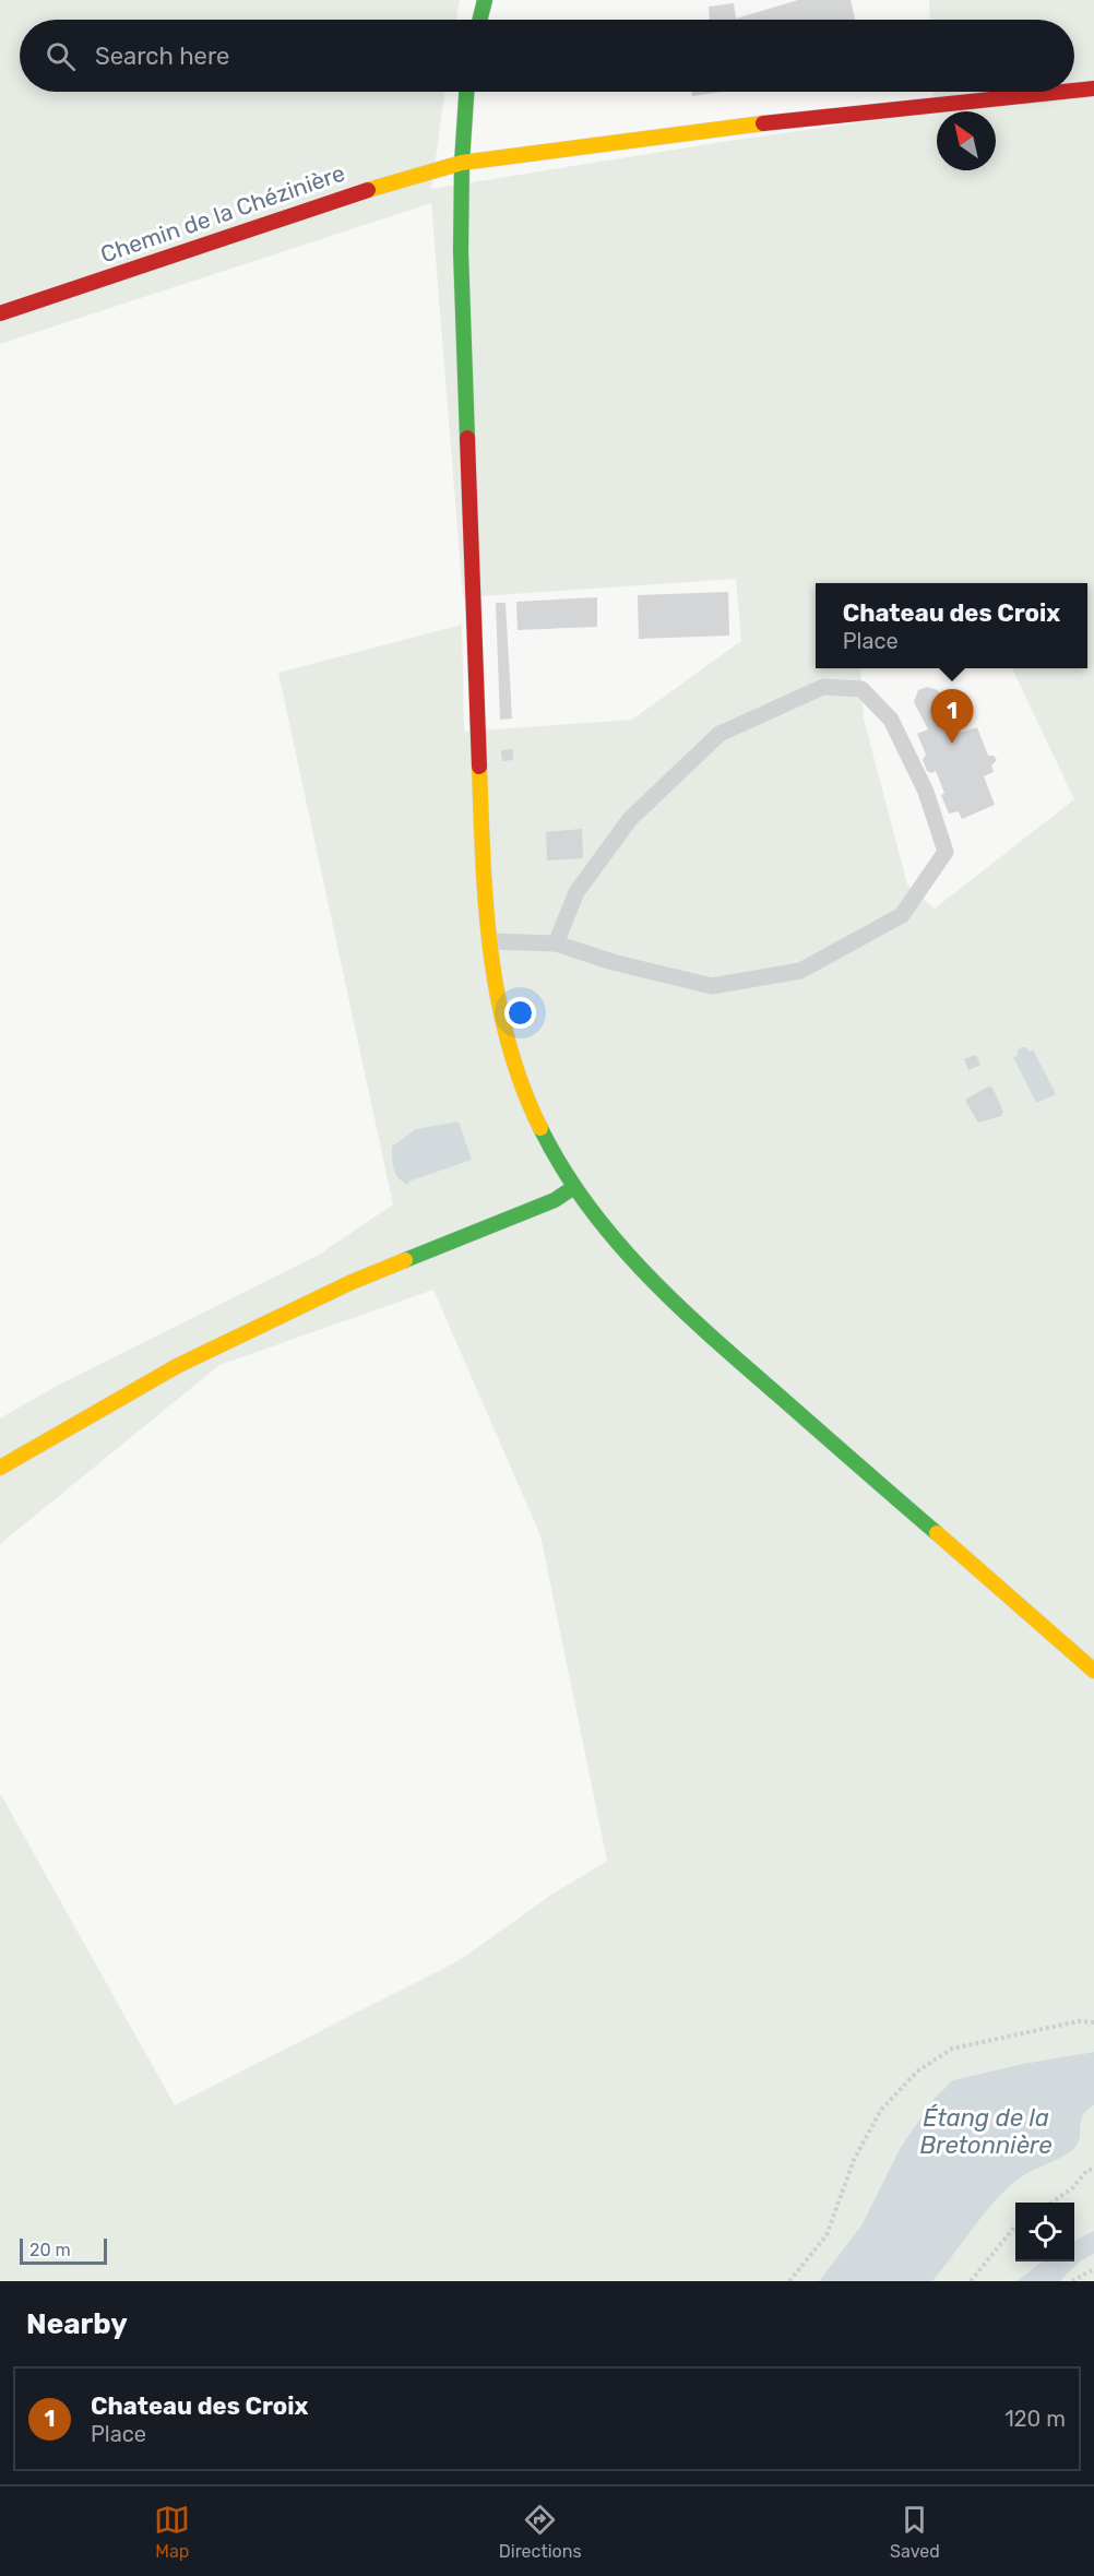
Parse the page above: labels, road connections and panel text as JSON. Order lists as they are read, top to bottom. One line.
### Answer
{"streets":{"street":["Chemin de la Chézinière"]},"water":["Étang de la Bretonnière"],"scale_bar":"20 m","north":"top left","page":{"search":"Search here","popup":["Chateau des Croix","Place"],"pins":"1","scale":"20 m","heading":"Nearby","list":[{"mark":"1","name":"Chateau des Croix","note":"Place","value":"120 m"}],"nav":["Map","Directions","Saved"]}}
